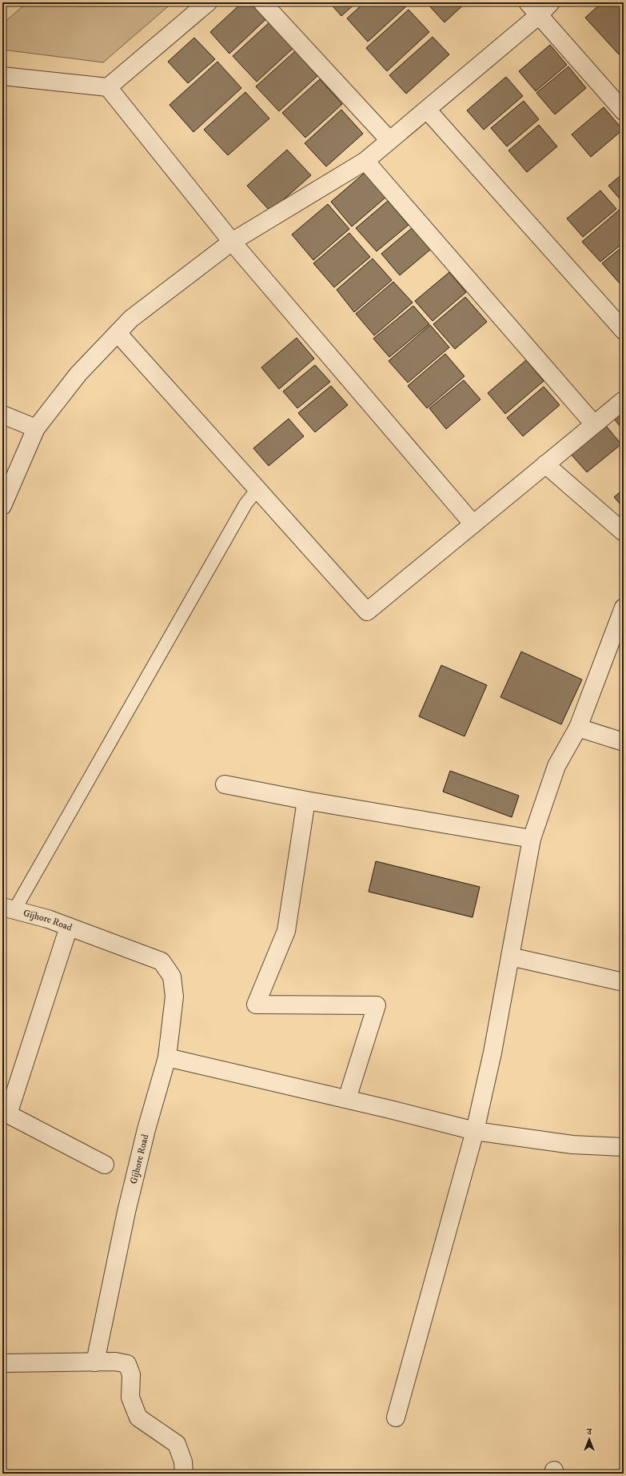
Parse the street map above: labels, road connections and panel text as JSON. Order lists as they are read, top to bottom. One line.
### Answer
{"streets":{"street":["Gijhore Road"]},"north":"top"}
